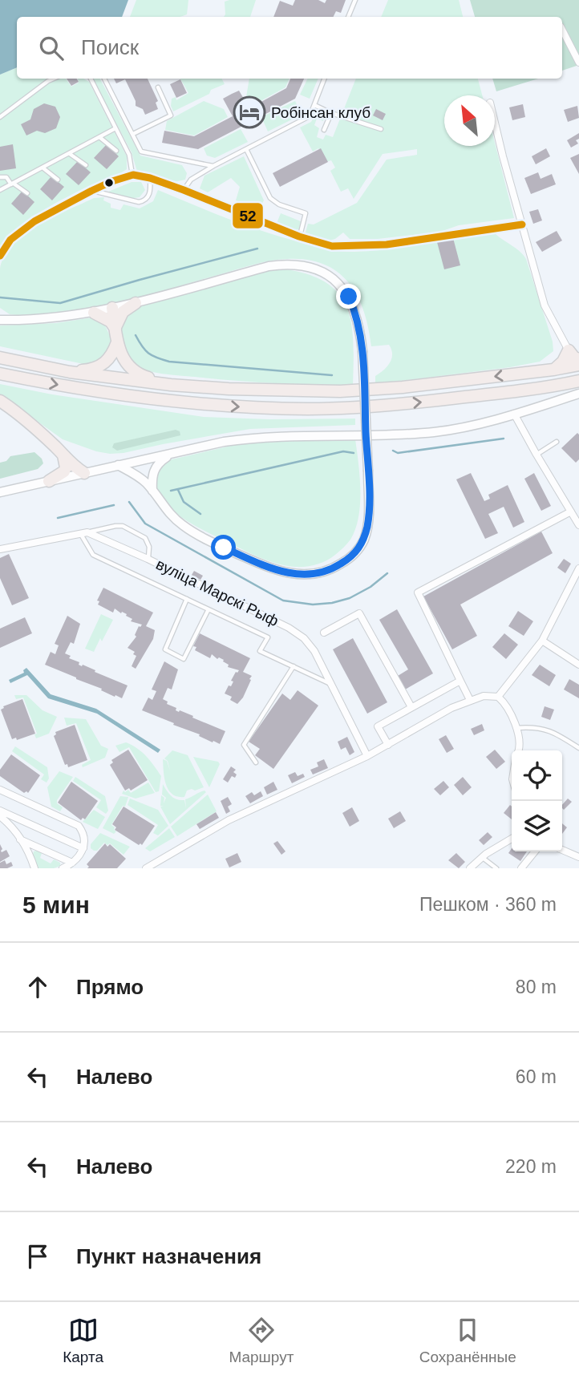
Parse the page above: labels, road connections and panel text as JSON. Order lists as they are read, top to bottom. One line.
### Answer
{"streets":{"street":["вуліца Марскі Рыф"]},"places":{"hotel":["Робінсан клуб"]},"lines":["transit line 52"],"north":"top left","page":{"search":"Поиск","heading":["5 мин","Пешком · 360 m"],"list":[["Прямо","80 m"],["Налево","60 m"],["Налево","220 m"],"Пункт назначения"],"nav":["Карта","Маршрут","Сохранённые"]}}
